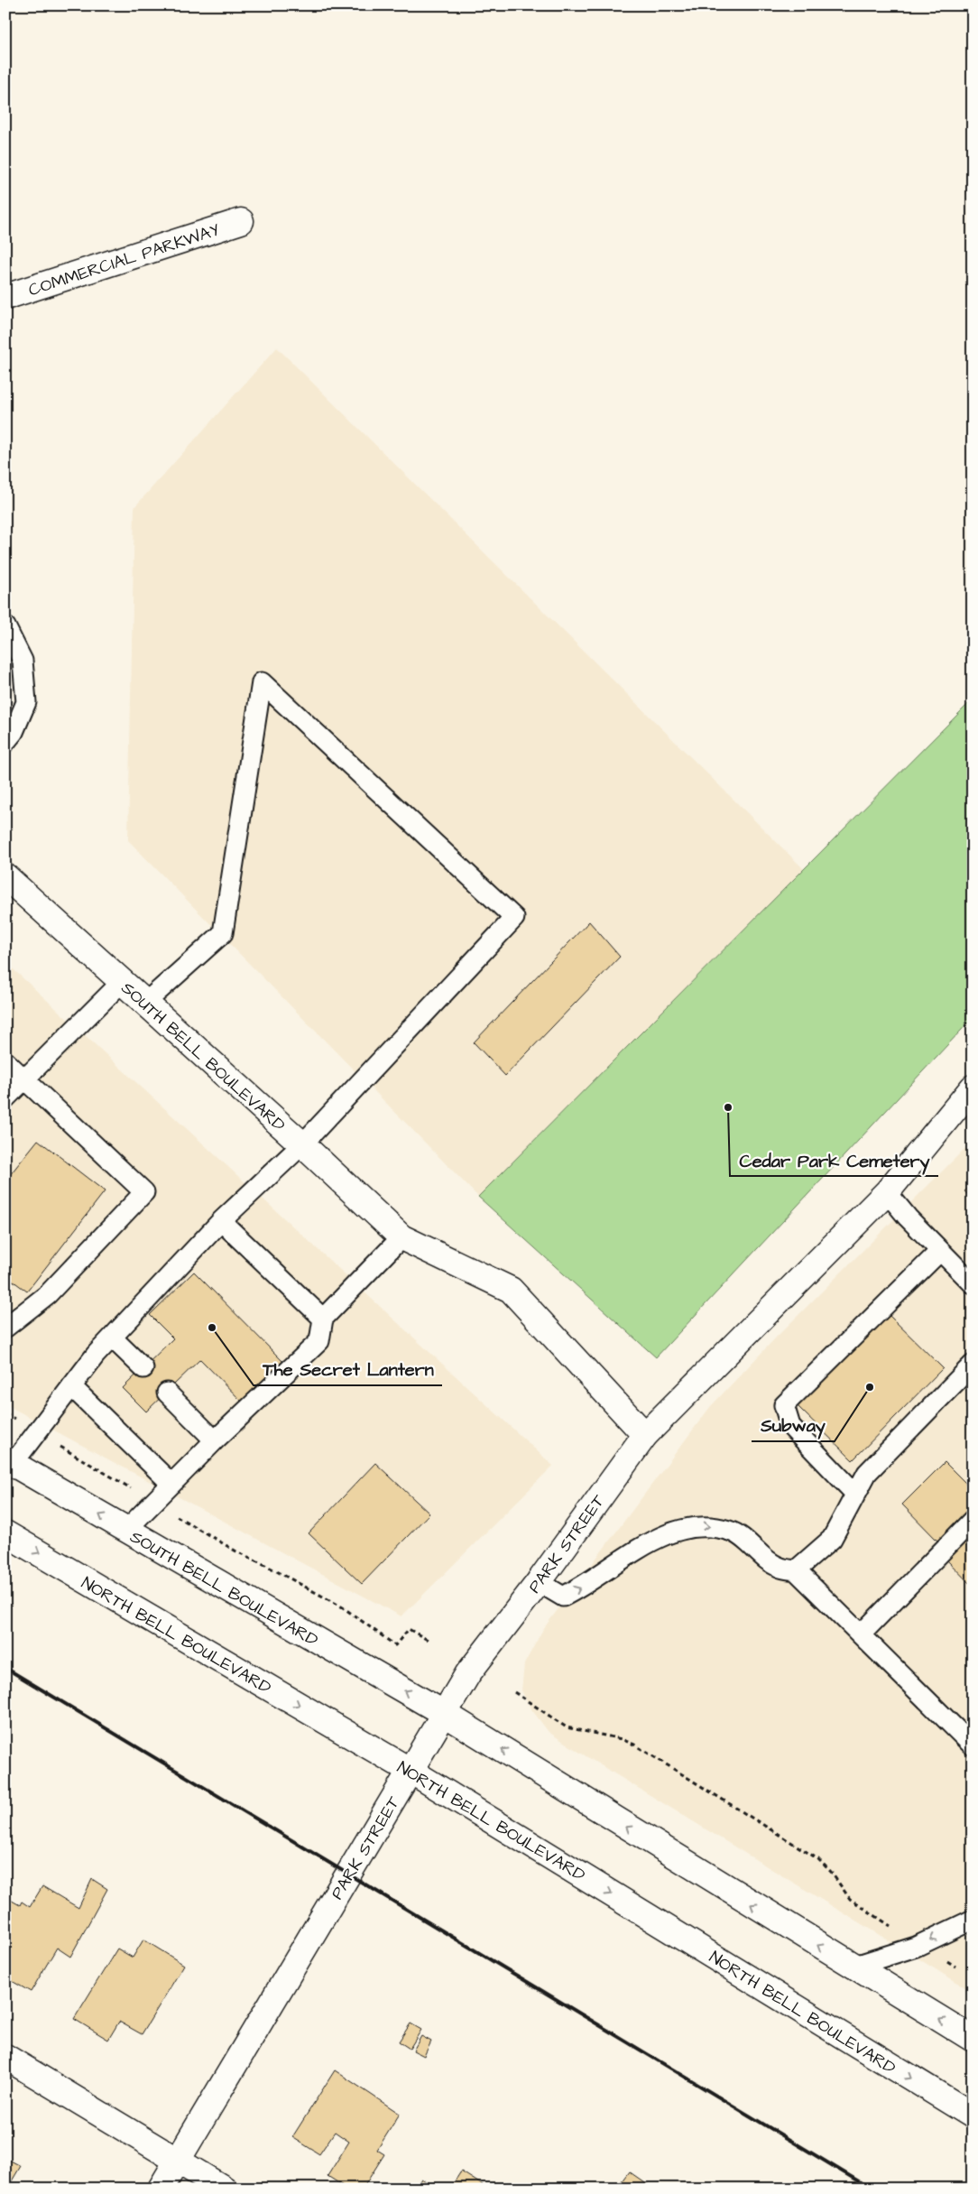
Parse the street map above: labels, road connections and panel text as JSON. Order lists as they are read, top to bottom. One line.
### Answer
{"streets":{"street":["COMMERCIAL PARKWAY","SOUTH BELL BOULEVARD","PARK STREET","NORTH BELL BOULEVARD"]},"crossings":[["SOUTH BELL BOULEVARD","PARK STREET"],["PARK STREET","NORTH BELL BOULEVARD"]],"one_way":["SOUTH BELL BOULEVARD"],"places":["Cedar Park Cemetery","The Secret Lantern","Subway"]}
